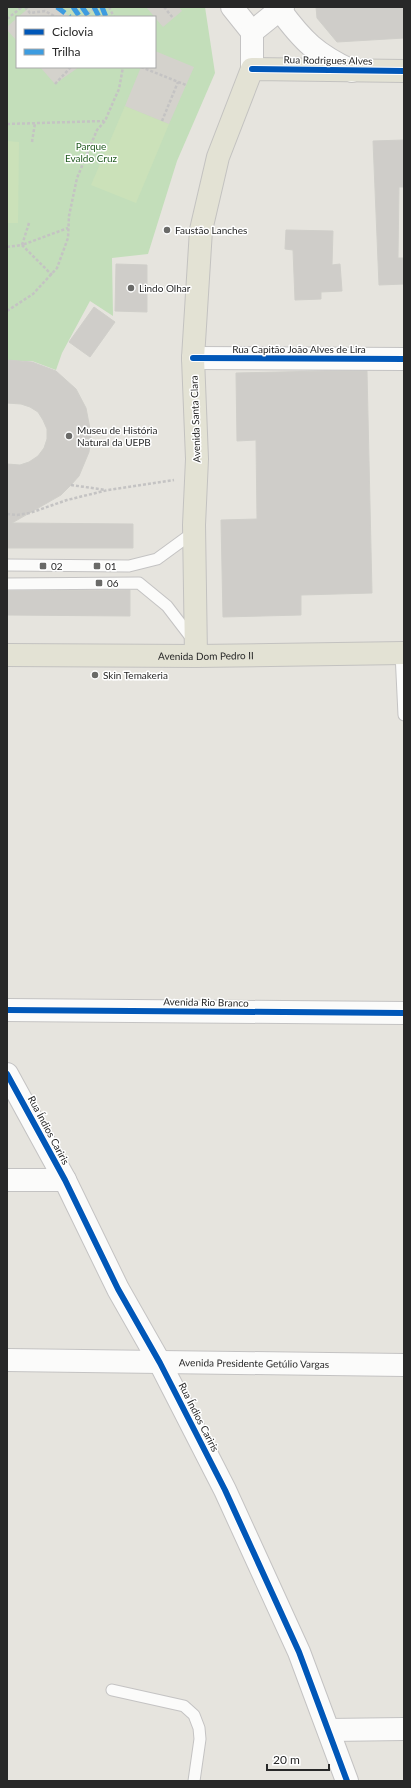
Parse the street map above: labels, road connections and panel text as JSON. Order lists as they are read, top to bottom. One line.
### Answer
{"streets":{"main road":["Rua Rodrigues Alves","Avenida Santa Clara","Avenida Dom Pedro II"],"street":["Rua Capitão João Alves de Lira","Avenida Rio Branco","Rua Índios Cariris","Avenida Presidente Getúlio Vargas"]},"crossings":[["Rua Rodrigues Alves","Avenida Santa Clara"],["Rua Capitão João Alves de Lira","Avenida Santa Clara"],["Avenida Santa Clara","Avenida Dom Pedro II"],["Rua Índios Cariris","Avenida Presidente Getúlio Vargas"]],"parks":["Parque Evaldo Cruz"],"places":{"other":["Faustão Lanches","Lindo Olhar","Museu de História Natural da UEPB","Skin Temakeria"],"transit":["02","01","06"]},"legend":["Ciclovia","Trilha"],"scale_bar":"20 m"}
